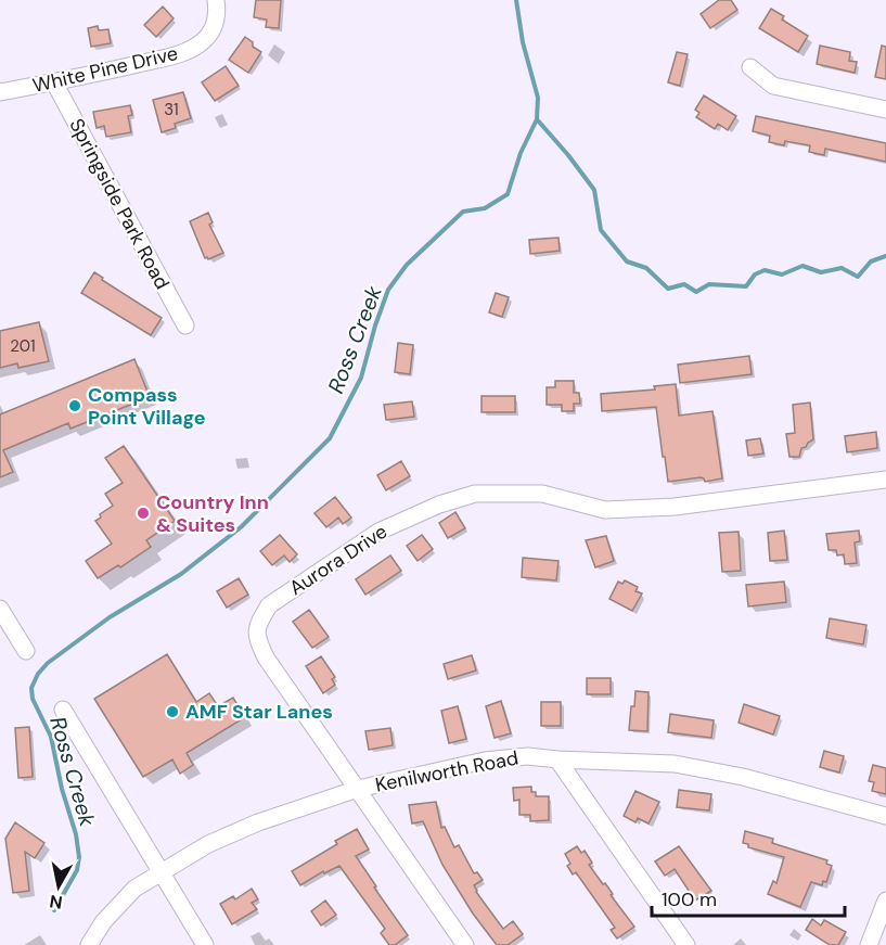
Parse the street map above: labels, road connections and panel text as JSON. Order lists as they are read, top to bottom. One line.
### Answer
{"streets":{"street":["White Pine Drive","Springside Park Road","Aurora Drive","Kenilworth Road"]},"crossings":[["White Pine Drive","Springside Park Road"],["Aurora Drive","Kenilworth Road"]],"water":["Ross Creek"],"places":["Compass Point Village","Country Inn & Suites","AMF Star Lanes"],"house_numbers":["31","201"],"scale_bar":"100 m","north":"bottom"}
